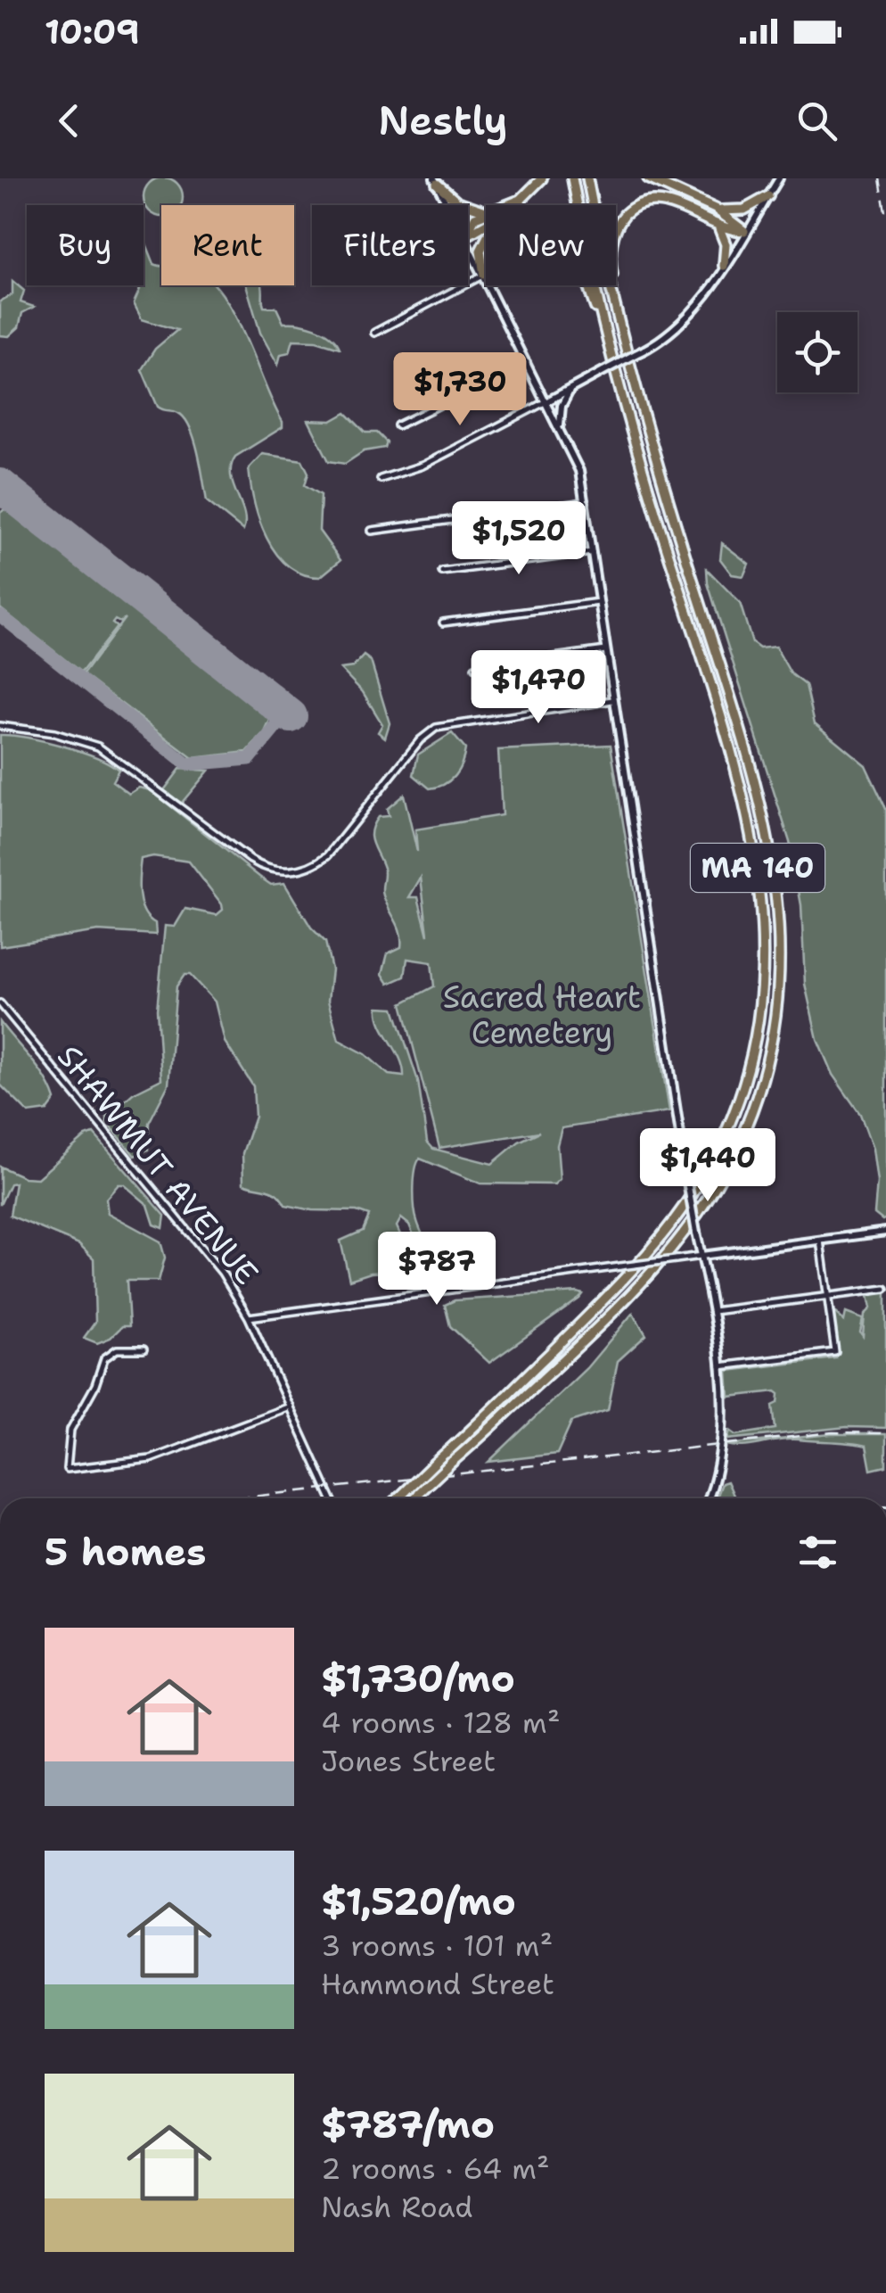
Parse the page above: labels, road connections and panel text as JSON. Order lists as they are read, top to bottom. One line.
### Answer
{"streets":{"highway":["MA 140"],"street":["SHAWMUT AVENUE"]},"parks":["Sacred Heart Cemetery"],"page":{"status":"10:09","header":"Nestly","chip":["Buy","Rent","Filters","New"],"price":["$1,730","$1,520","$1,470","$1,440","$787"],"heading":"5 homes","list":[{"name":"$1,730/mo","note":"4 rooms · 128 m² · Jones Street"},{"name":"$1,520/mo","note":"3 rooms · 101 m² · Hammond Street"},{"name":"$787/mo","note":"2 rooms · 64 m² · Nash Road"}]}}
